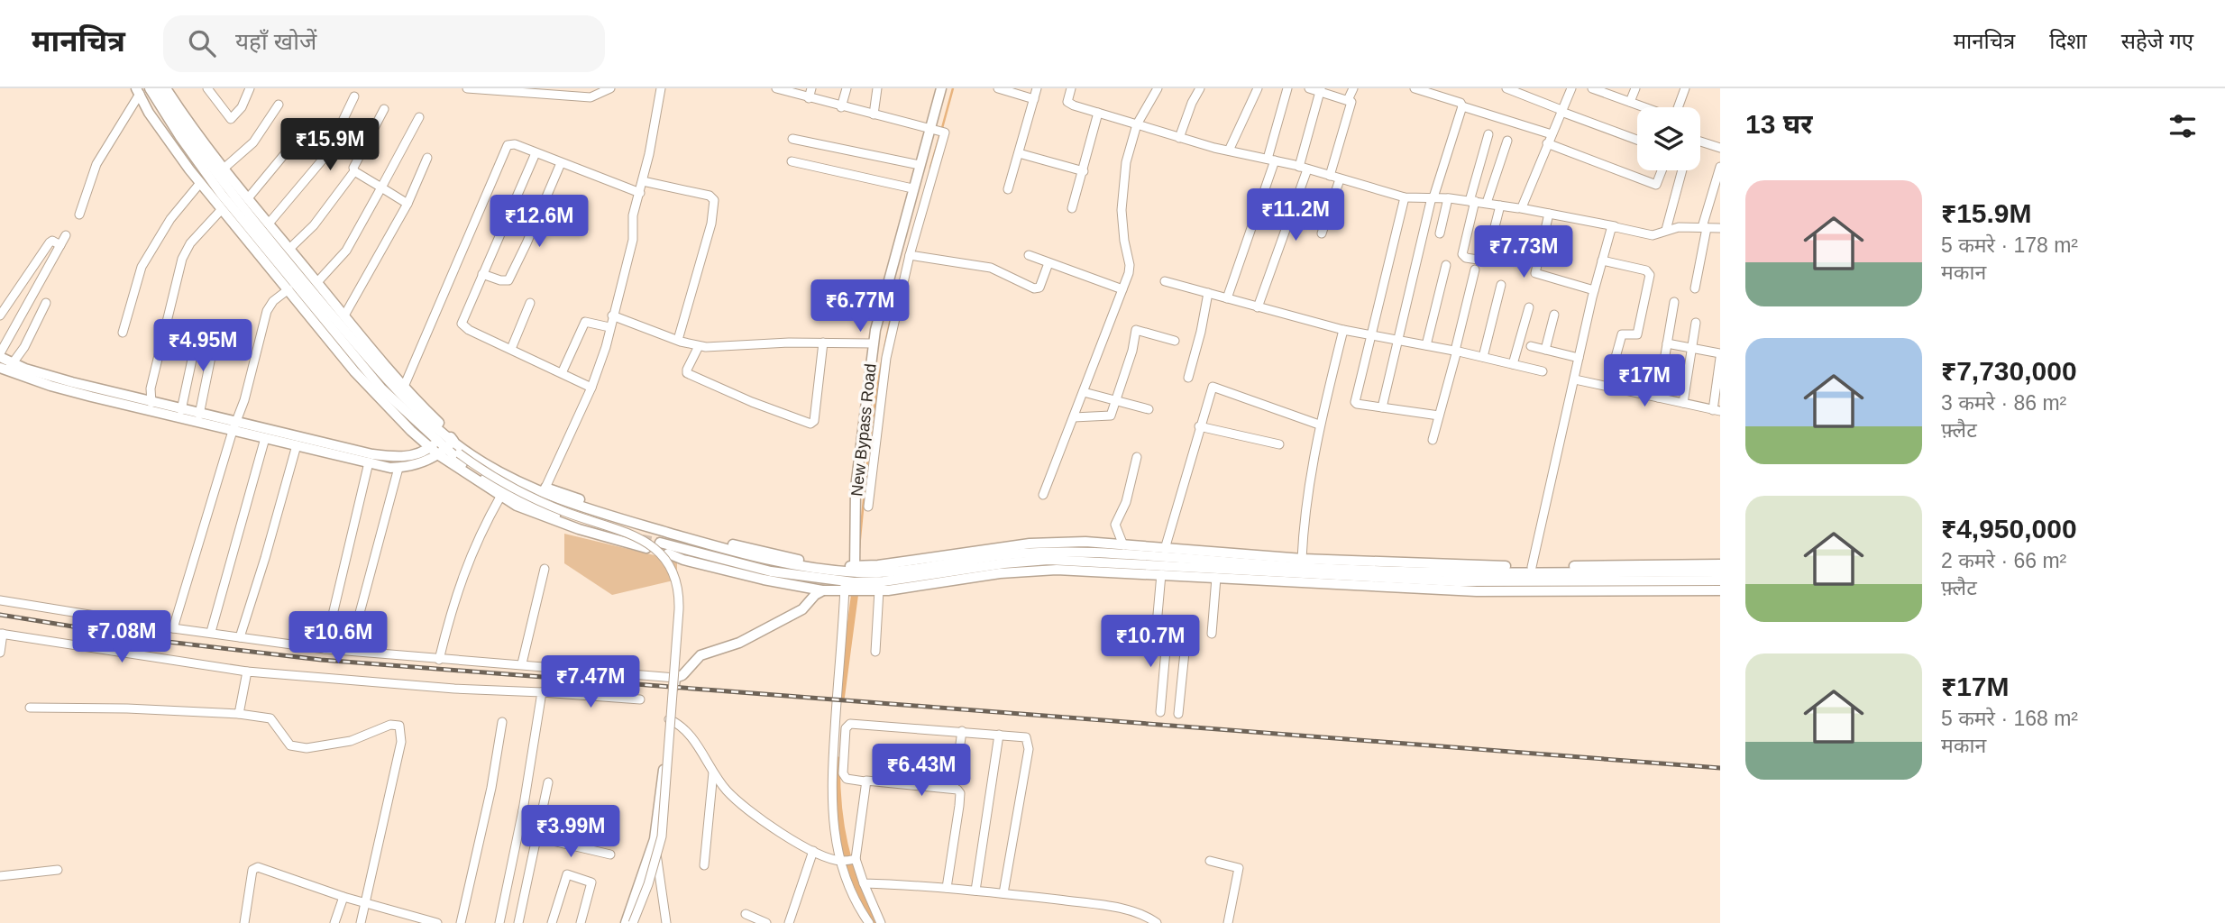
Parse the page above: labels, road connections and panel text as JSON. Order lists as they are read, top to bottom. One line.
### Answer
{"streets":{"main road":["New Bypass Road"]},"page":{"header":"मानचित्र","search":"यहाँ खोजें","nav":["मानचित्र","दिशा","सहेजे गए"],"heading":"13 घर","price":["₹15.9M","₹11.2M","₹12.6M","₹7.73M","₹6.77M","₹4.95M","₹17M","₹7.08M","₹10.6M","₹10.7M","₹7.47M","₹6.43M","₹3.99M"],"list":[{"name":"₹15.9M","note":"5 कमरे · 178 m² · मकान"},{"name":"₹7,730,000","note":"3 कमरे · 86 m² · फ़्लैट"},{"name":"₹4,950,000","note":"2 कमरे · 66 m² · फ़्लैट"},{"name":"₹17M","note":"5 कमरे · 168 m² · मकान"}]}}
